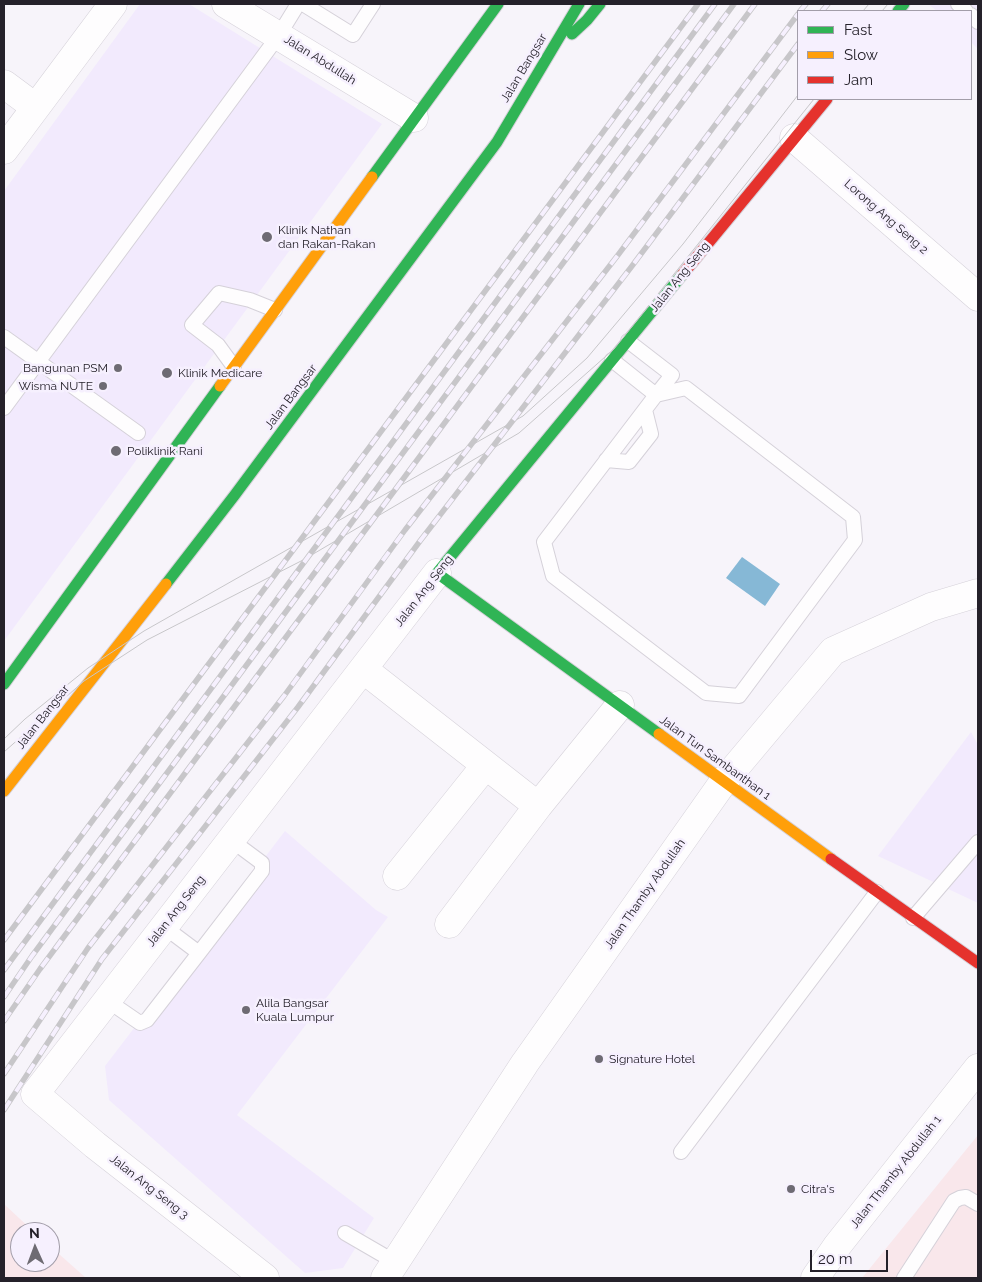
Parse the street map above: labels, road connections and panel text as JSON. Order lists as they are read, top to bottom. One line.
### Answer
{"streets":{"main road":["Jalan Bangsar","Jalan Ang Seng","Jalan Tun Sambanthan 1"],"street":["Jalan Abdullah","Lorong Ang Seng 2","Jalan Thamby Abdullah","Jalan Thamby Abdullah 1","Jalan Ang Seng 3"]},"crossings":[["Lorong Ang Seng 2","Jalan Ang Seng"],["Jalan Ang Seng","Jalan Tun Sambanthan 1"],["Jalan Ang Seng","Jalan Ang Seng 3"],["Jalan Tun Sambanthan 1","Jalan Thamby Abdullah"]],"places":["Klinik Nathan dan Rakan-Rakan","Bangunan PSM","Klinik Medicare","Wisma NUTE","Poliklinik Rani","Alila Bangsar Kuala Lumpur","Signature Hotel","Citra's"],"legend":["Fast","Slow","Jam"],"scale_bar":"20 m","north":"top"}
